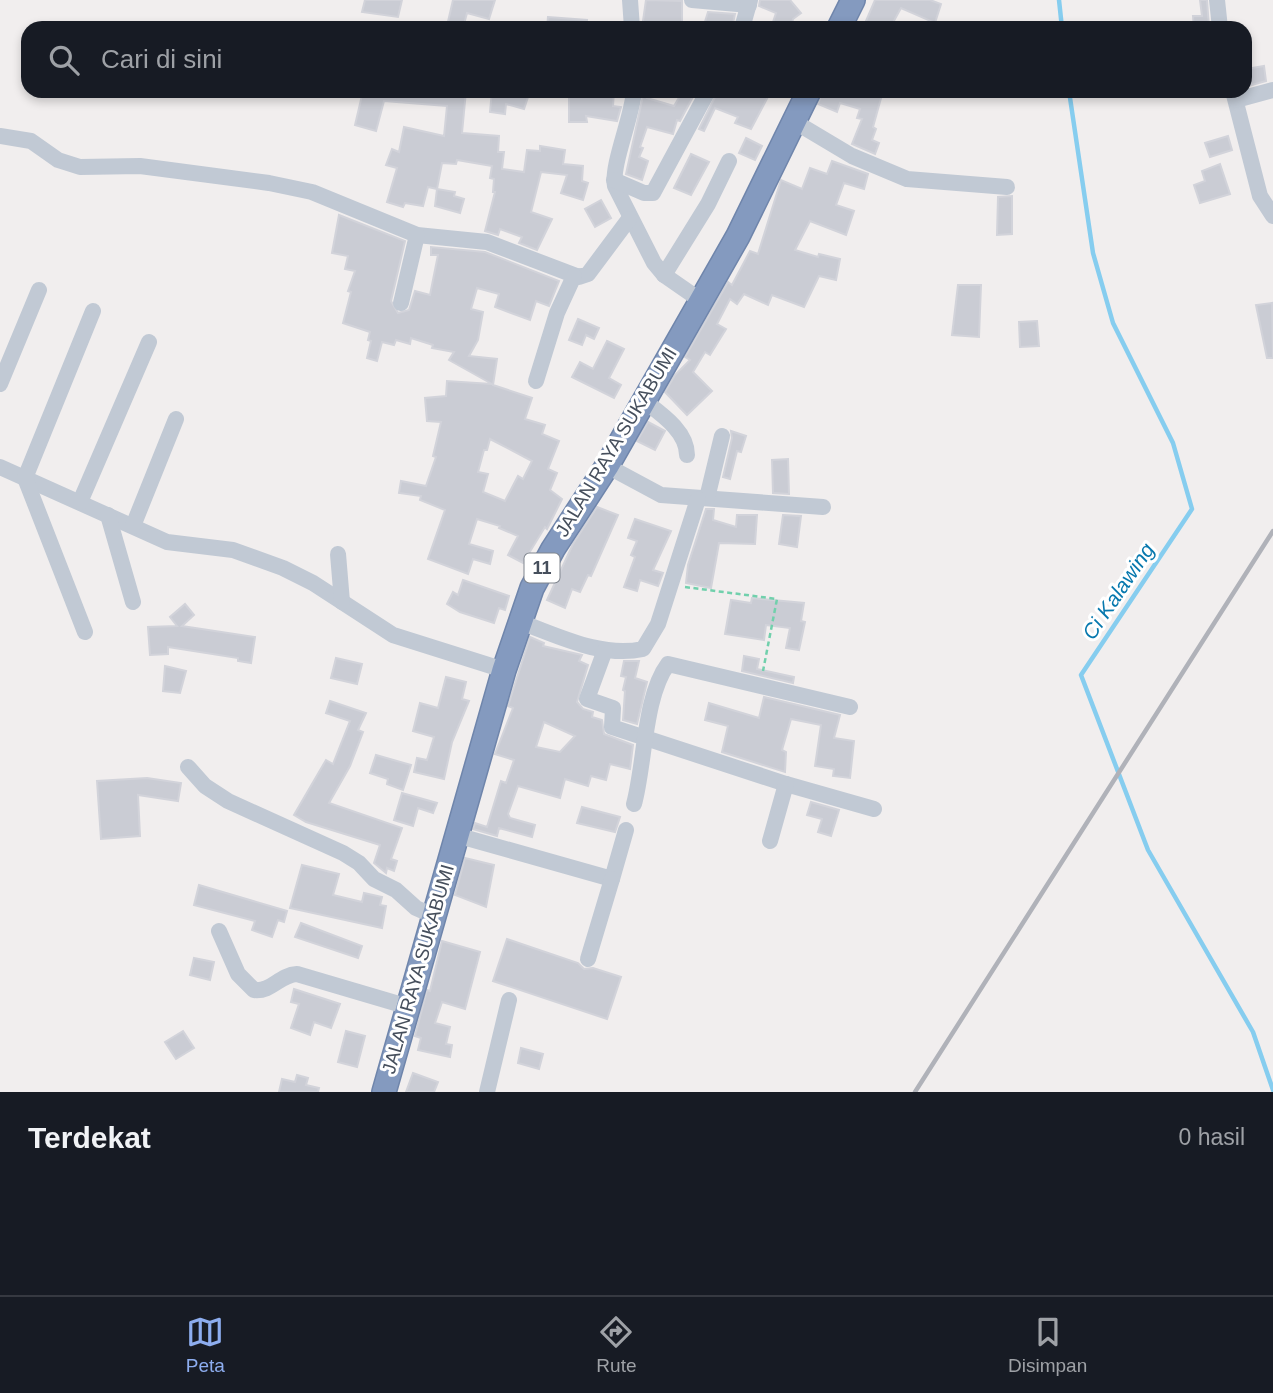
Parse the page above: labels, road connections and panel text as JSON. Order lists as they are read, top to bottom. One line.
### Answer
{"streets":{"highway":["JALAN RAYA SUKABUMI","11"]},"water":["Ci Kalawing"],"page":{"search":"Cari di sini","heading":["Terdekat","0 hasil"],"nav":["Peta","Rute","Disimpan"]}}
